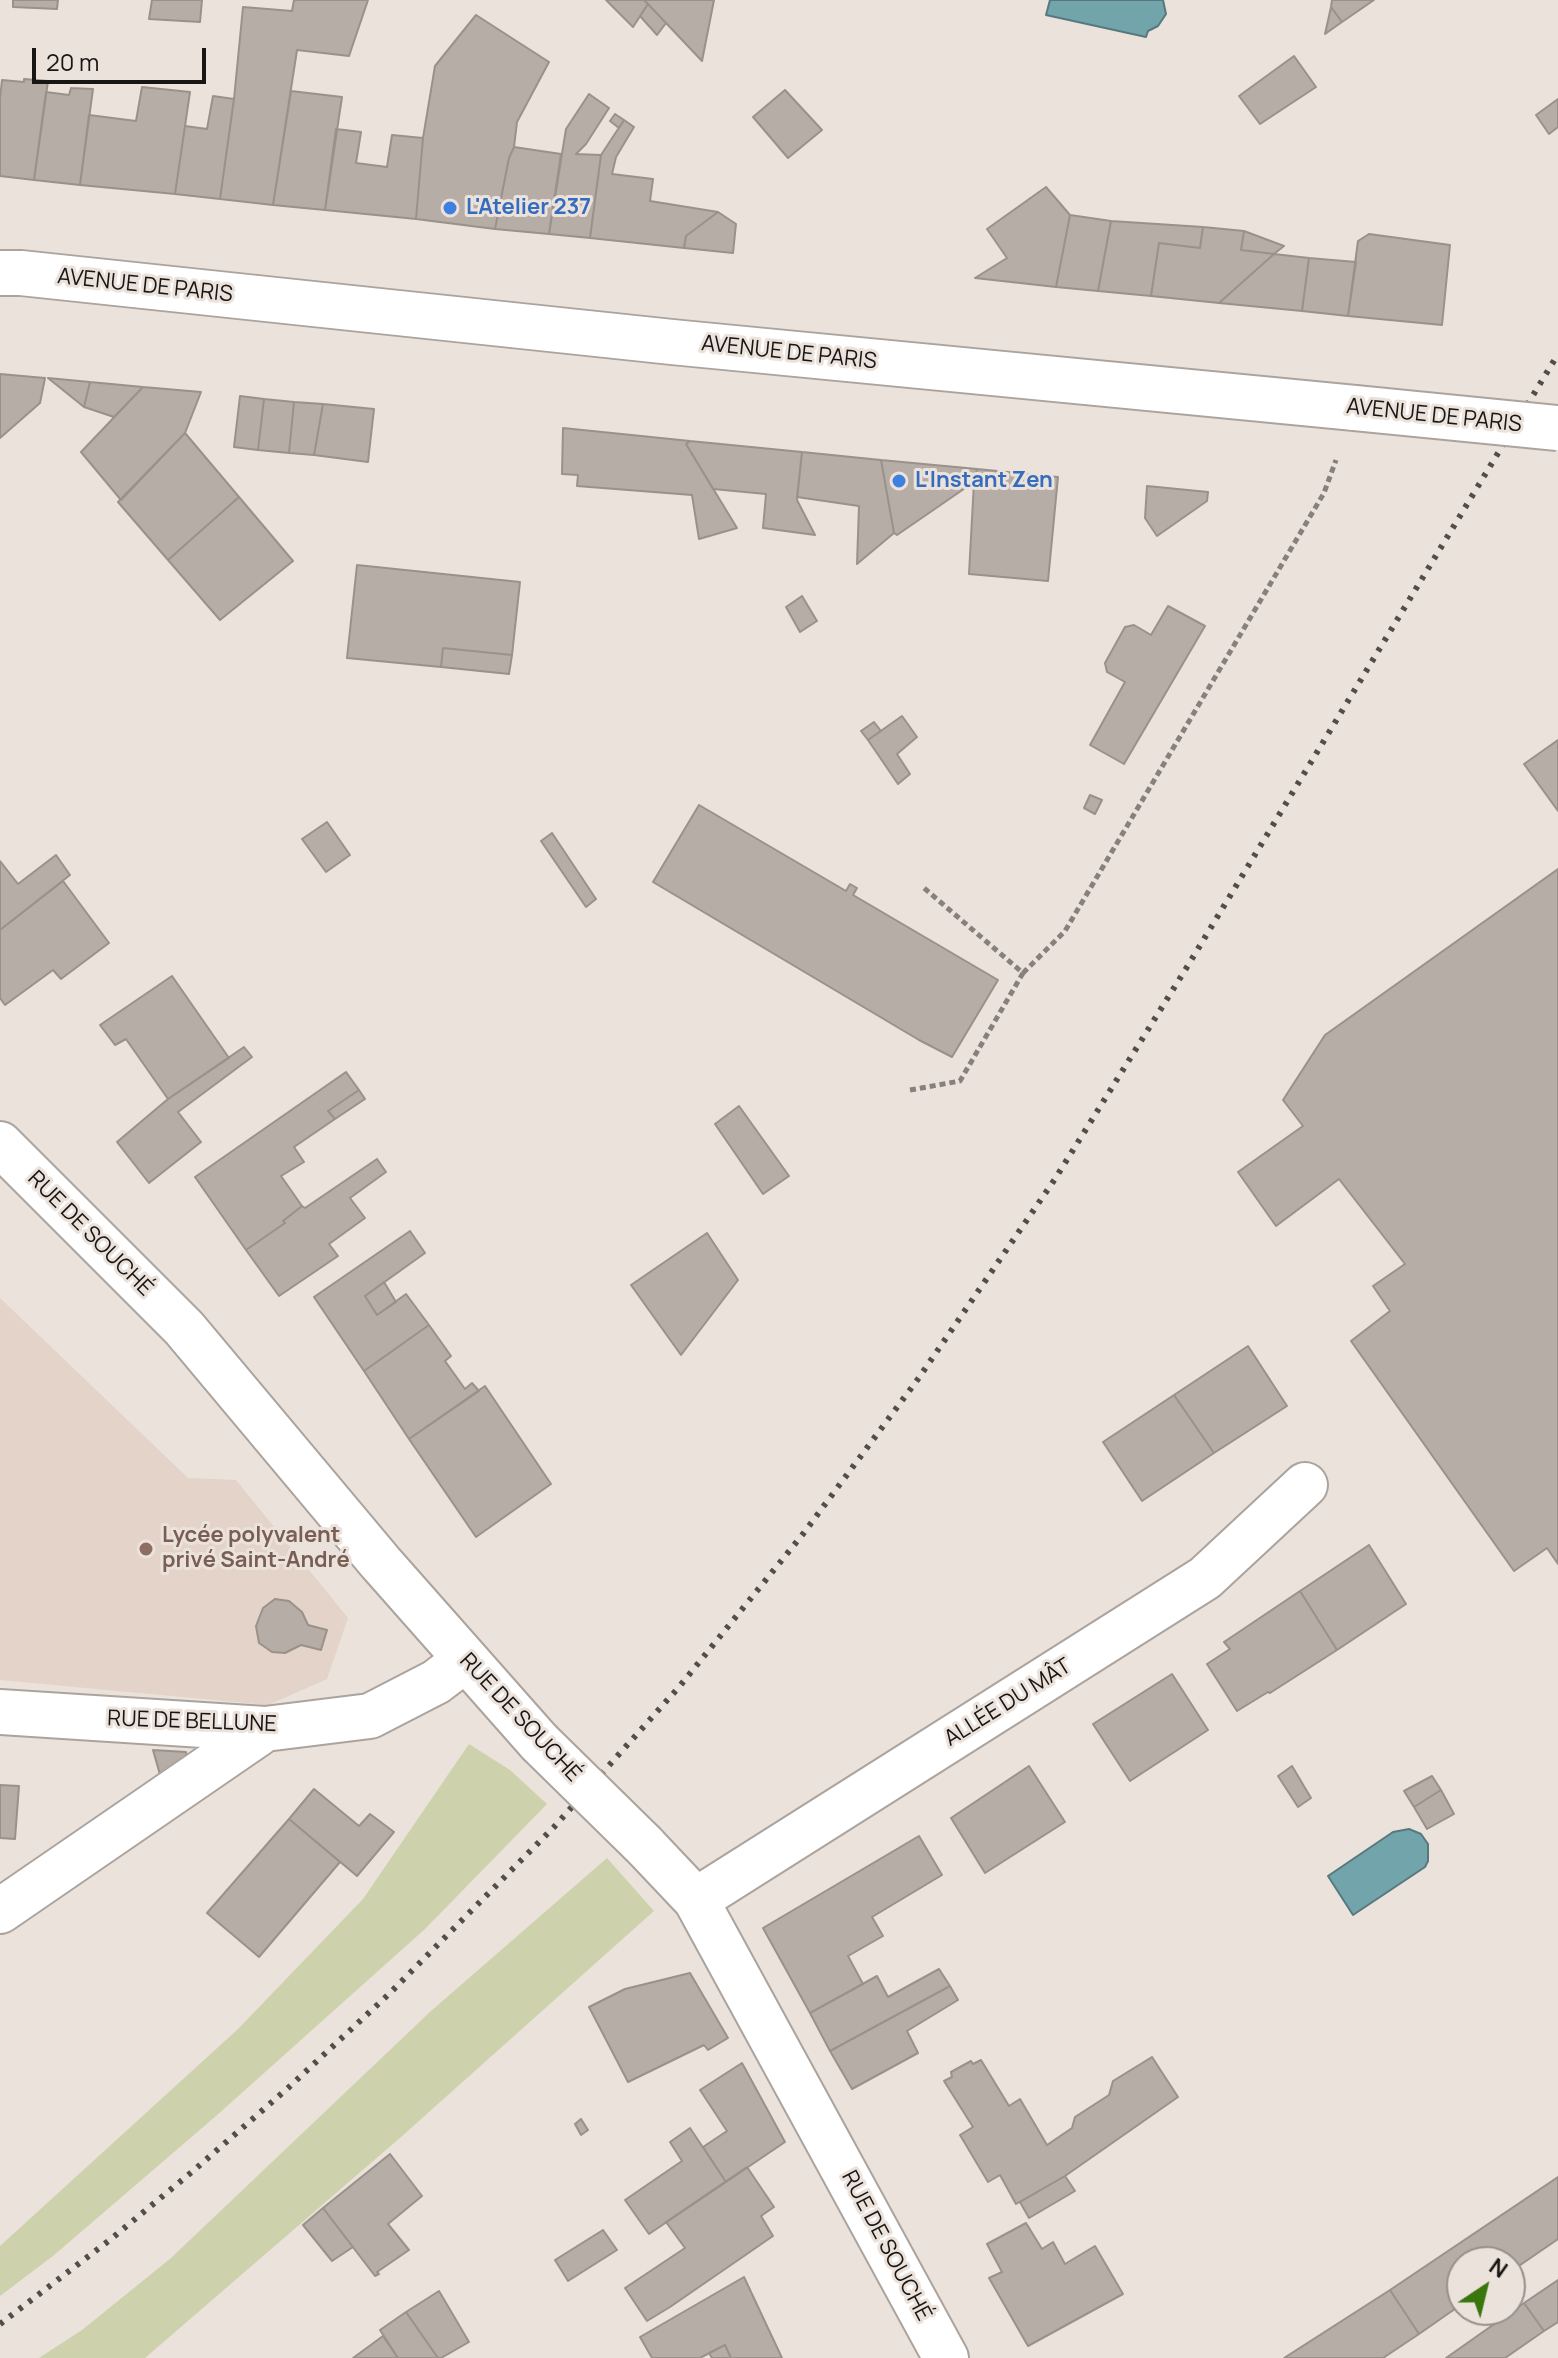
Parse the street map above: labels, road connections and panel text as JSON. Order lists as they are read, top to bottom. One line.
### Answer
{"streets":{"street":["AVENUE DE PARIS","RUE DE SOUCHÉ","ALLÉE DU MÂT","RUE DE BELLUNE"]},"crossings":[["RUE DE SOUCHÉ","ALLÉE DU MÂT"],["RUE DE SOUCHÉ","RUE DE BELLUNE"]],"places":["L'Atelier 237","L'Instant Zen","Lycée polyvalent privé Saint-André"],"scale_bar":"20 m","north":"top right"}
